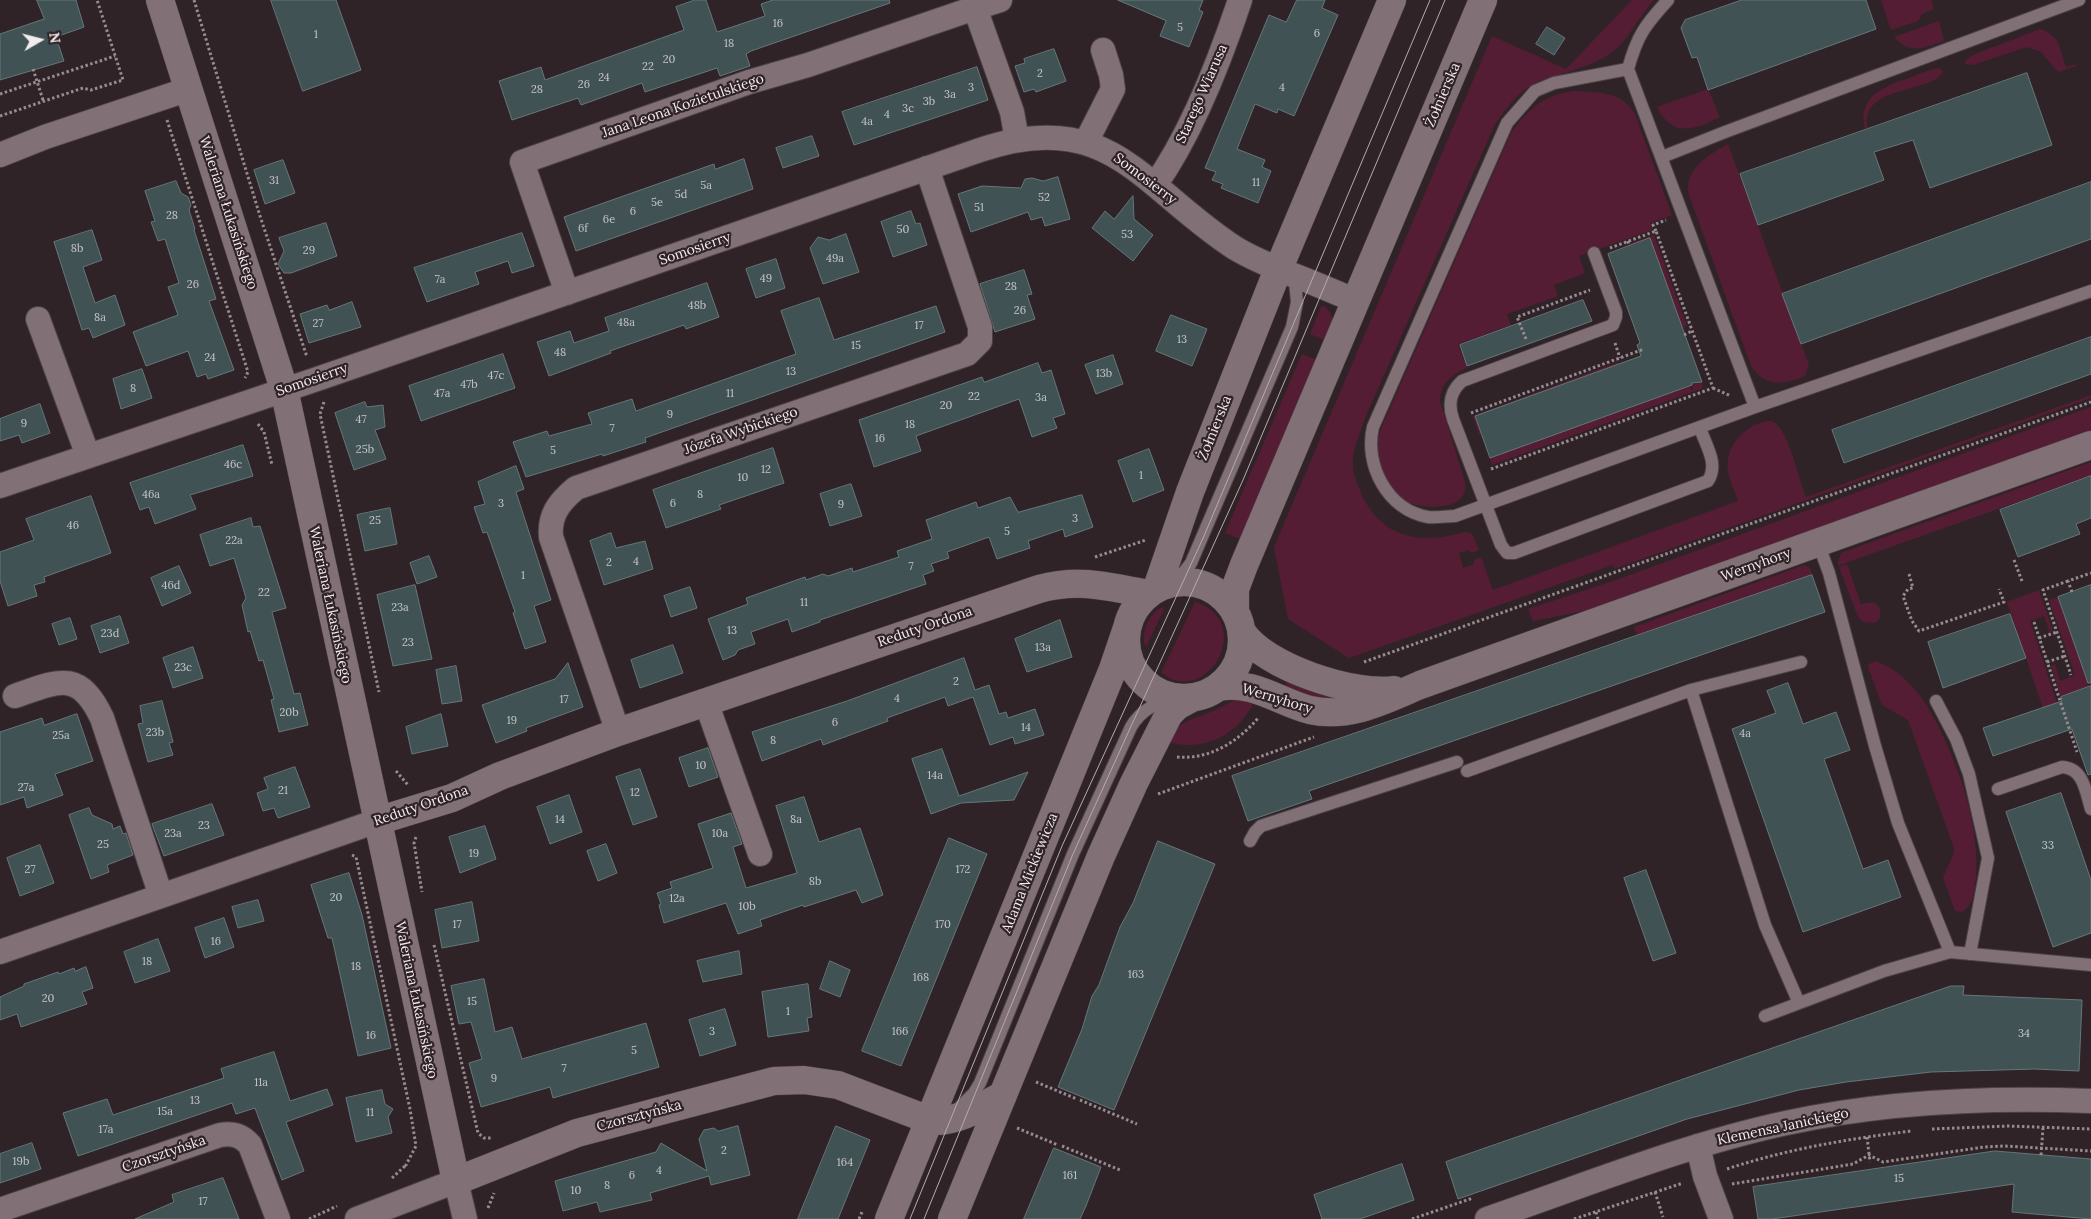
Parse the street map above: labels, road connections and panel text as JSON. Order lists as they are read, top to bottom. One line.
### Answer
{"streets":{"street":["Starego Wiarusa","Żołnierska","Jana Leona Kozietulskiego","Somosierry","Waleriana Łukasińskiego","Józefa Wybickiego","Wernyhory","Reduty Ordona","Adama Mickiewicza","Czorsztyńska","Klemensa Janickiego"]},"crossings":[["Starego Wiarusa","Somosierry"],["Żołnierska","Somosierry"],["Żołnierska","Wernyhory"],["Żołnierska","Reduty Ordona"],["Żołnierska","Adama Mickiewicza"],["Jana Leona Kozietulskiego","Somosierry"],["Somosierry","Waleriana Łukasińskiego"],["Somosierry","Józefa Wybickiego"],["Waleriana Łukasińskiego","Reduty Ordona"],["Waleriana Łukasińskiego","Czorsztyńska"],["Józefa Wybickiego","Reduty Ordona"],["Wernyhory","Reduty Ordona"],["Wernyhory","Adama Mickiewicza"],["Reduty Ordona","Adama Mickiewicza"],["Adama Mickiewicza","Czorsztyńska"]],"house_numbers":["16","5","6","1","18","20","22","2","24","26","3","4","28","3a","3b","3c","4","4a","31","11","5a","5d","52","5e","51","6","28","6e","6f","50","53","8b","29","49a","49","7a","26","28","48b","26","8a","48a","27","17","13","15","48","24","13","13b","47c","47b","8","47a","11","22","3a","20","9","47","9","18","7","16","25b","5","46c","12","1","10","46a","8","3","6","9","3","25","46","5","22a","4","2","7","1","46d","22","11","23a","13","23d","23","13a","23c","2","4","17","20b","19","6","14","23b","4a","25a","8","10","14a","27a","21","12","14","8a","23","23a","10a","25","33","19","27","172","8b","20","12a","10b","17","170","16","18","18","163","168","20","15","1","3","166","34","16","5","7","9","11a","13","15a","11","17a","2","19b","164","4","6","161","15","8","10","17"],"north":"right"}
